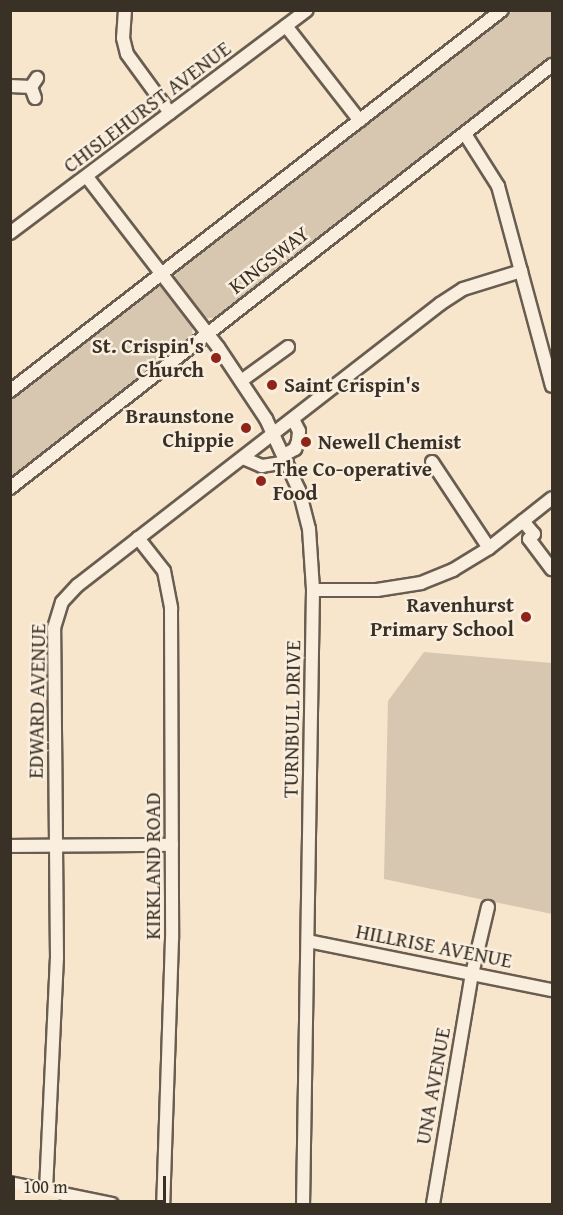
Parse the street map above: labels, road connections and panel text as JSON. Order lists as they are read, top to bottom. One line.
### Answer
{"streets":{"street":["CHISLEHURST AVENUE","KINGSWAY","EDWARD AVENUE","TURNBULL DRIVE","KIRKLAND ROAD","HILLRISE AVENUE","UNA AVENUE"]},"crossings":[["CHISLEHURST AVENUE","TURNBULL DRIVE"],["KINGSWAY","TURNBULL DRIVE"],["EDWARD AVENUE","TURNBULL DRIVE"],["EDWARD AVENUE","KIRKLAND ROAD"],["TURNBULL DRIVE","HILLRISE AVENUE"],["HILLRISE AVENUE","UNA AVENUE"]],"places":["St. Crispin's Church","Saint Crispin's","Braunstone Chippie","Newell Chemist","The Co-operative Food","Ravenhurst Primary School"],"scale_bar":"100 m"}
